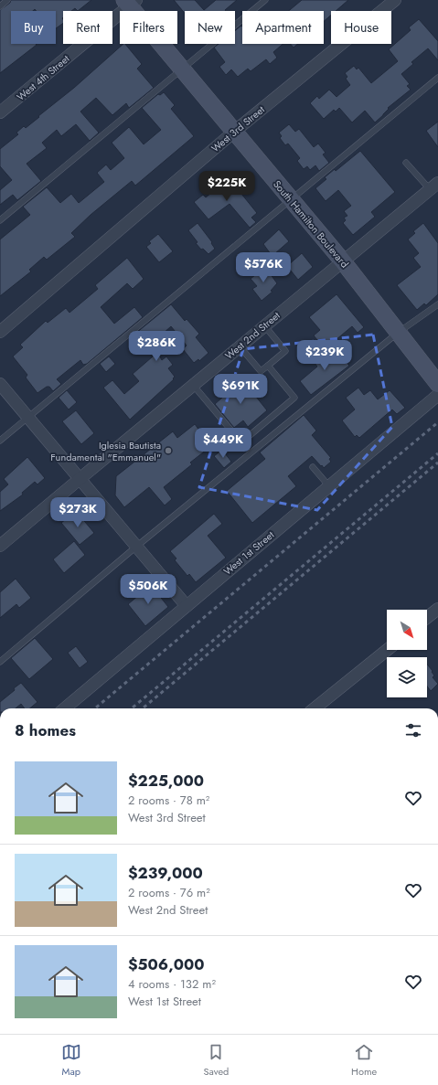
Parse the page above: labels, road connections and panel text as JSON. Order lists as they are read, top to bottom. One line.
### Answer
{"streets":{"street":["West 4th Street","West 3rd Street","South Hamilton Boulevard","West 2nd Street","West 1st Street"]},"crossings":[["West 4th Street","South Hamilton Boulevard"],["West 3rd Street","South Hamilton Boulevard"],["South Hamilton Boulevard","West 2nd Street"]],"places":["Iglesia Bautista Fundamental \"Emmanuel\""],"north":"bottom right","page":{"chip":["Buy","Rent","Filters","New","Apartment","House"],"price":["$225K","$576K","$286K","$239K","$691K","$449K","$273K","$506K"],"heading":"8 homes","list":[{"name":"$225,000","note":"2 rooms · 78 m² · West 3rd Street"},{"name":"$239,000","note":"2 rooms · 76 m² · West 2nd Street"},{"name":"$506,000","note":"4 rooms · 132 m² · West 1st Street"}],"tabs":["Map","Saved","Home"]}}
